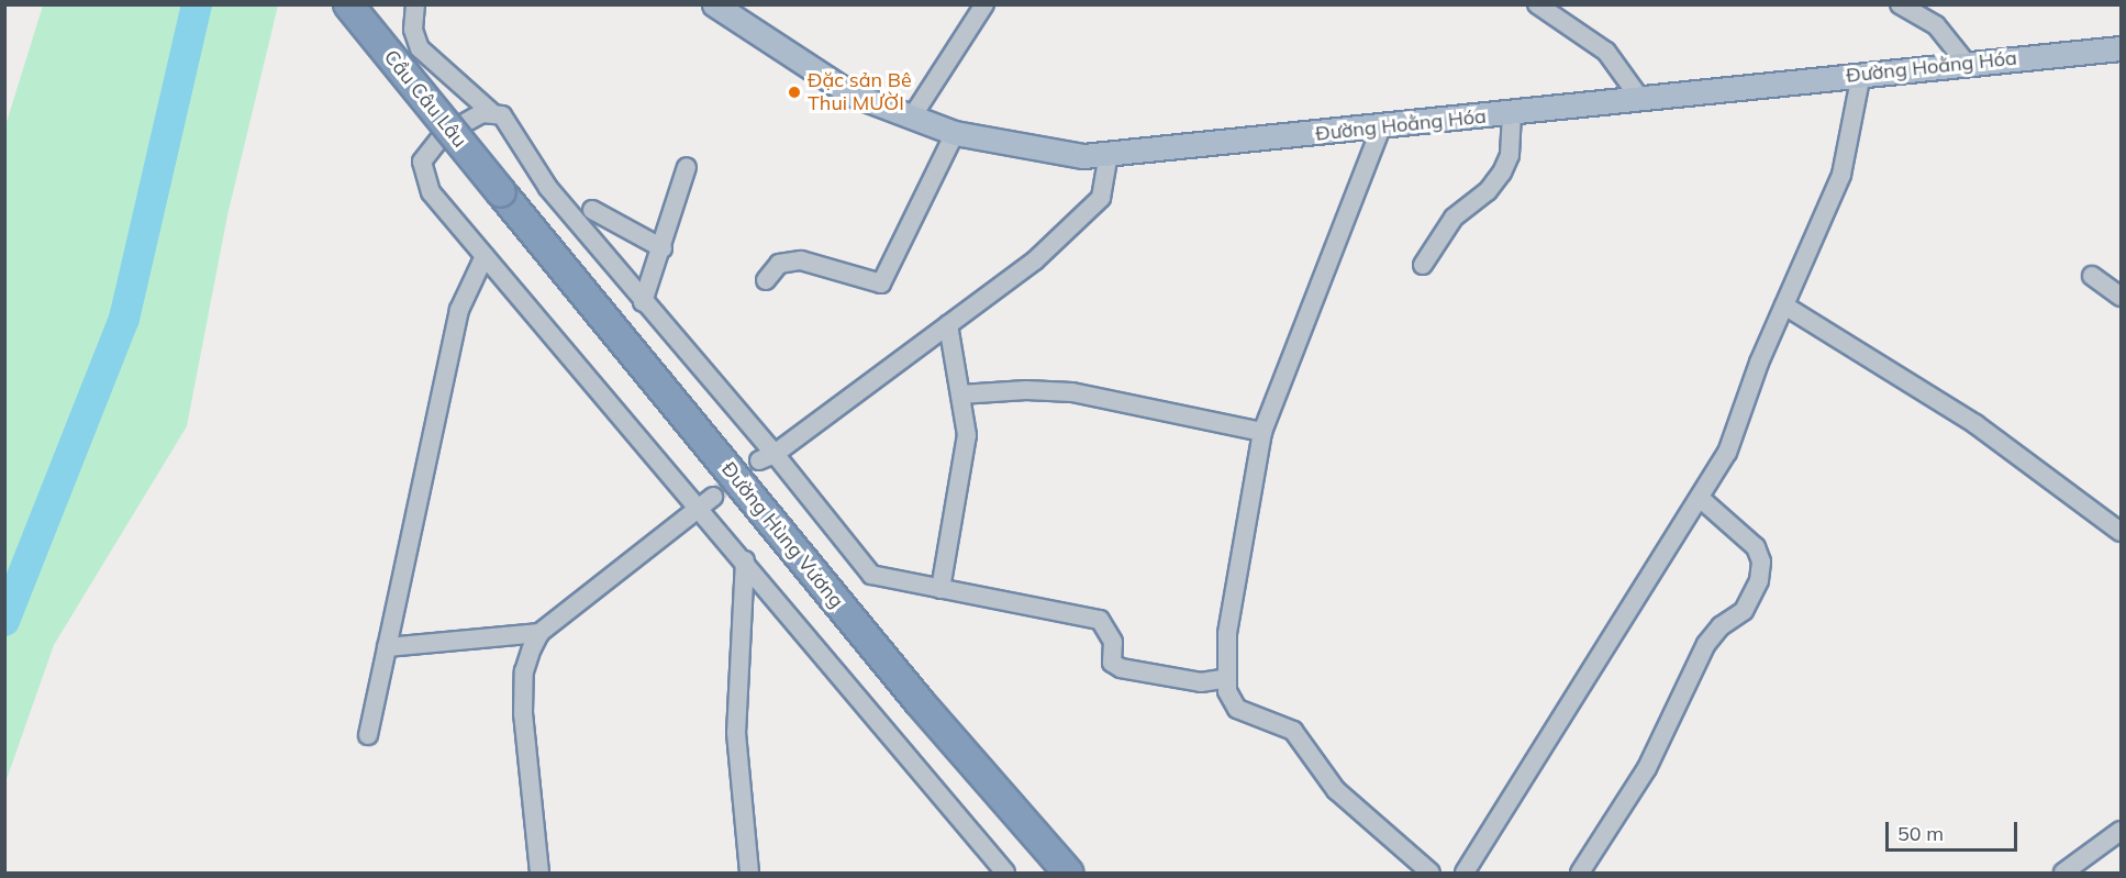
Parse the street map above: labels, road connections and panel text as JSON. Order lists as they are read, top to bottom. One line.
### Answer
{"streets":{"highway":["Cầu Câu Lâu","Đường Hùng Vương"],"main road":["Đường Hoằng Hóa"]},"crossings":[["Cầu Câu Lâu","Đường Hùng Vương"]],"places":["Đặc sản Bê Thui MƯỜI"],"scale_bar":"50 m"}
